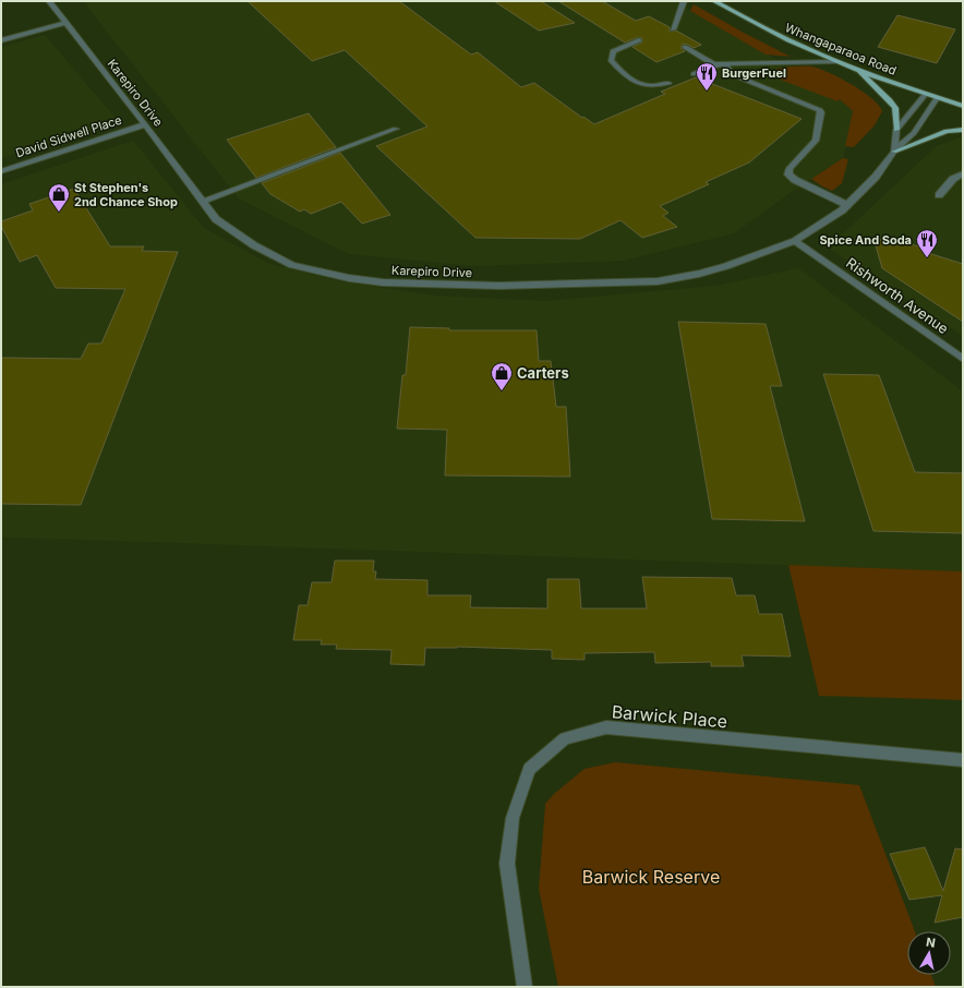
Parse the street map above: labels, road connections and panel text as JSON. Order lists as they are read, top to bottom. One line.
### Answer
{"streets":{"main road":["Whangaparaoa Road"],"street":["Karepiro Drive","David Sidwell Place","Rishworth Avenue","Barwick Place"]},"crossings":[["Whangaparaoa Road","Karepiro Drive"],["Karepiro Drive","David Sidwell Place"],["Karepiro Drive","Rishworth Avenue"]],"parks":["Barwick Reserve"],"places":{"restaurant":["BurgerFuel","Spice And Soda"],"shop":["St Stephen's 2nd Chance Shop","Carters"]},"north":"top"}
